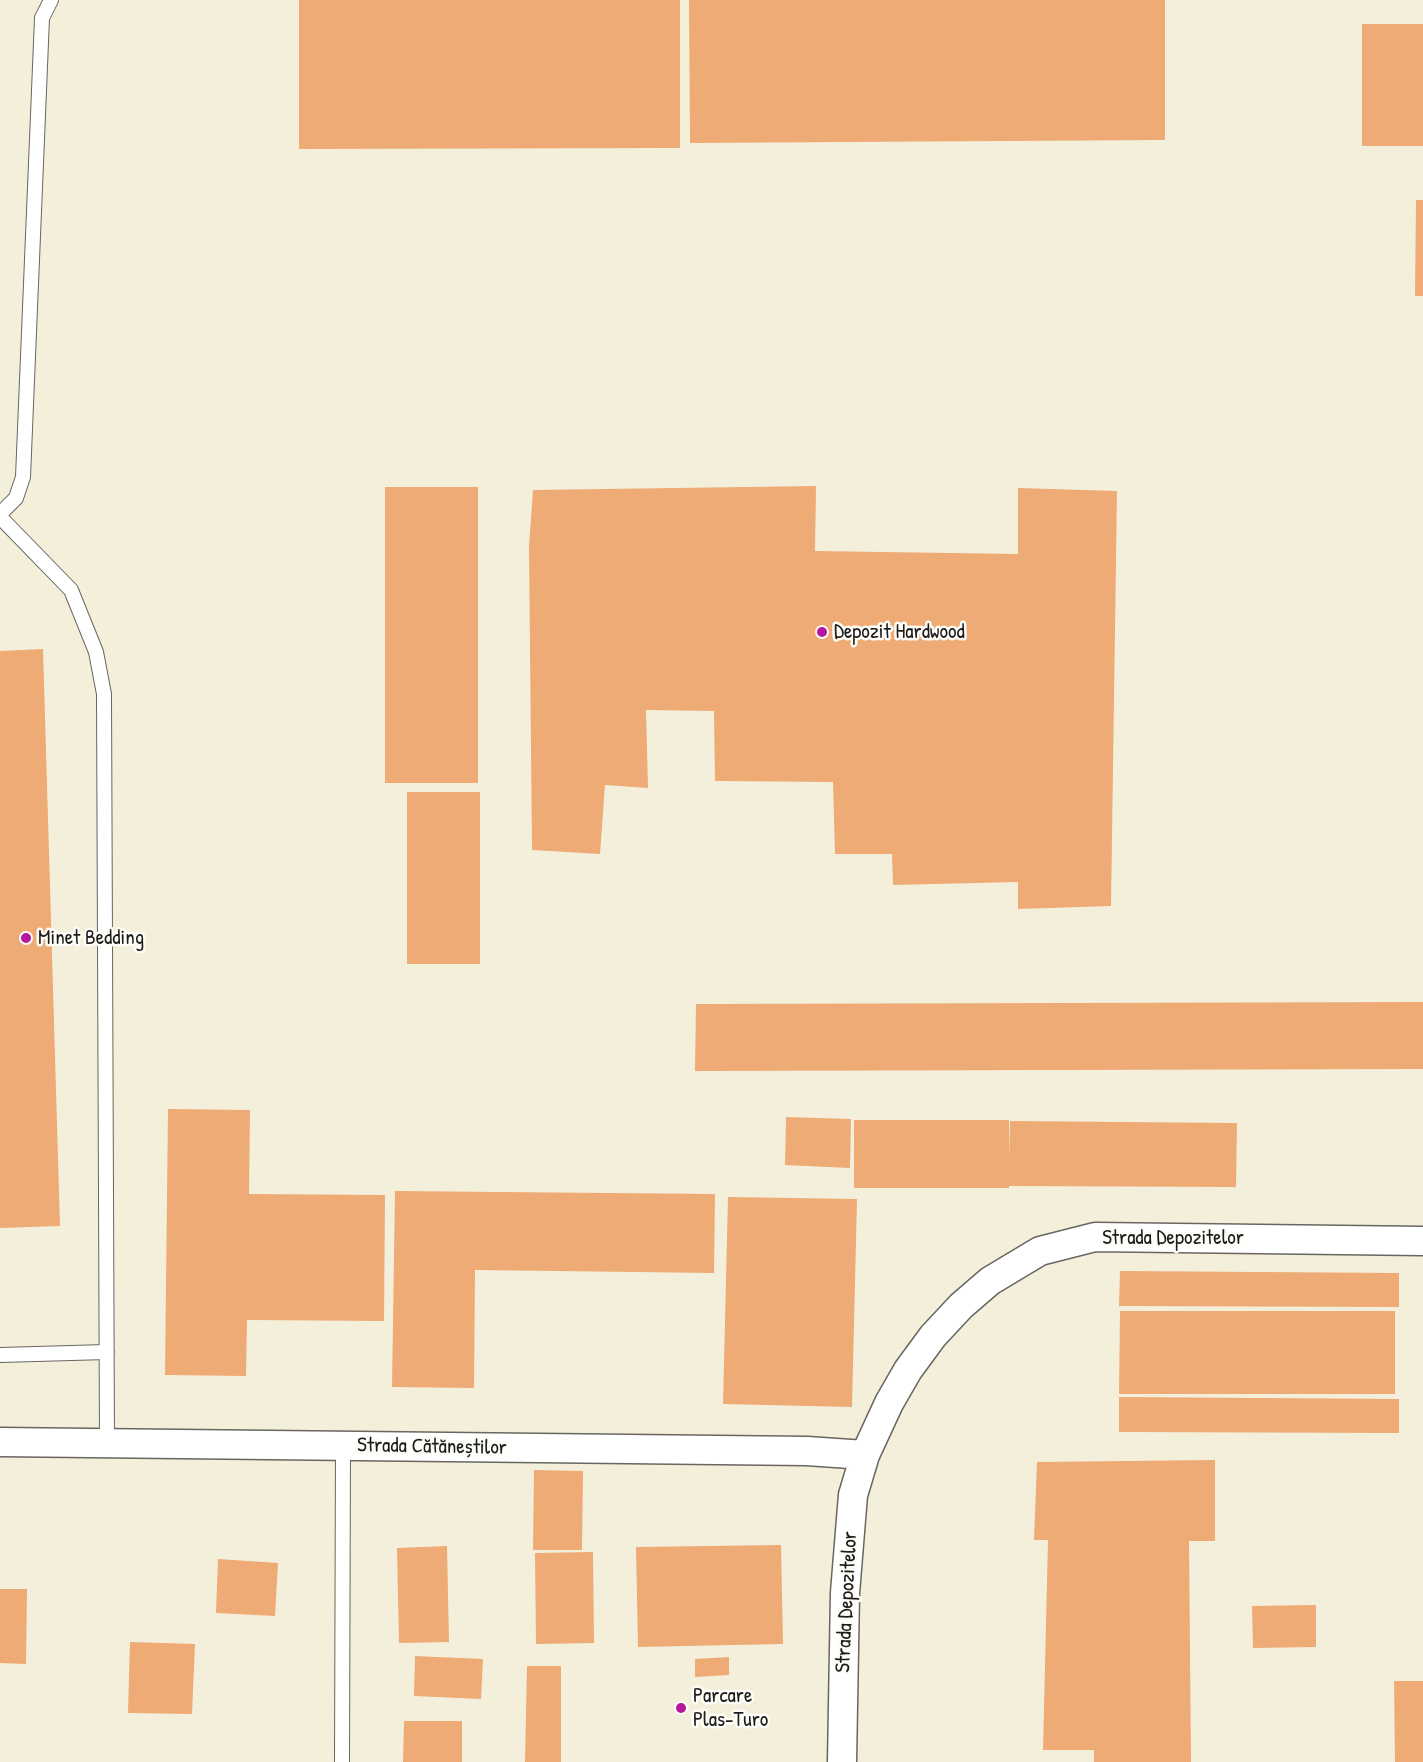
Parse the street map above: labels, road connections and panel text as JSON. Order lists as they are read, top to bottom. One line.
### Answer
{"streets":{"street":["Strada Depozitelor","Strada Cătăneștilor"]},"crossings":[["Strada Depozitelor","Strada Cătăneștilor"]],"places":["Depozit Hardwood","Minet Bedding","Parcare Plas-Turo"]}
